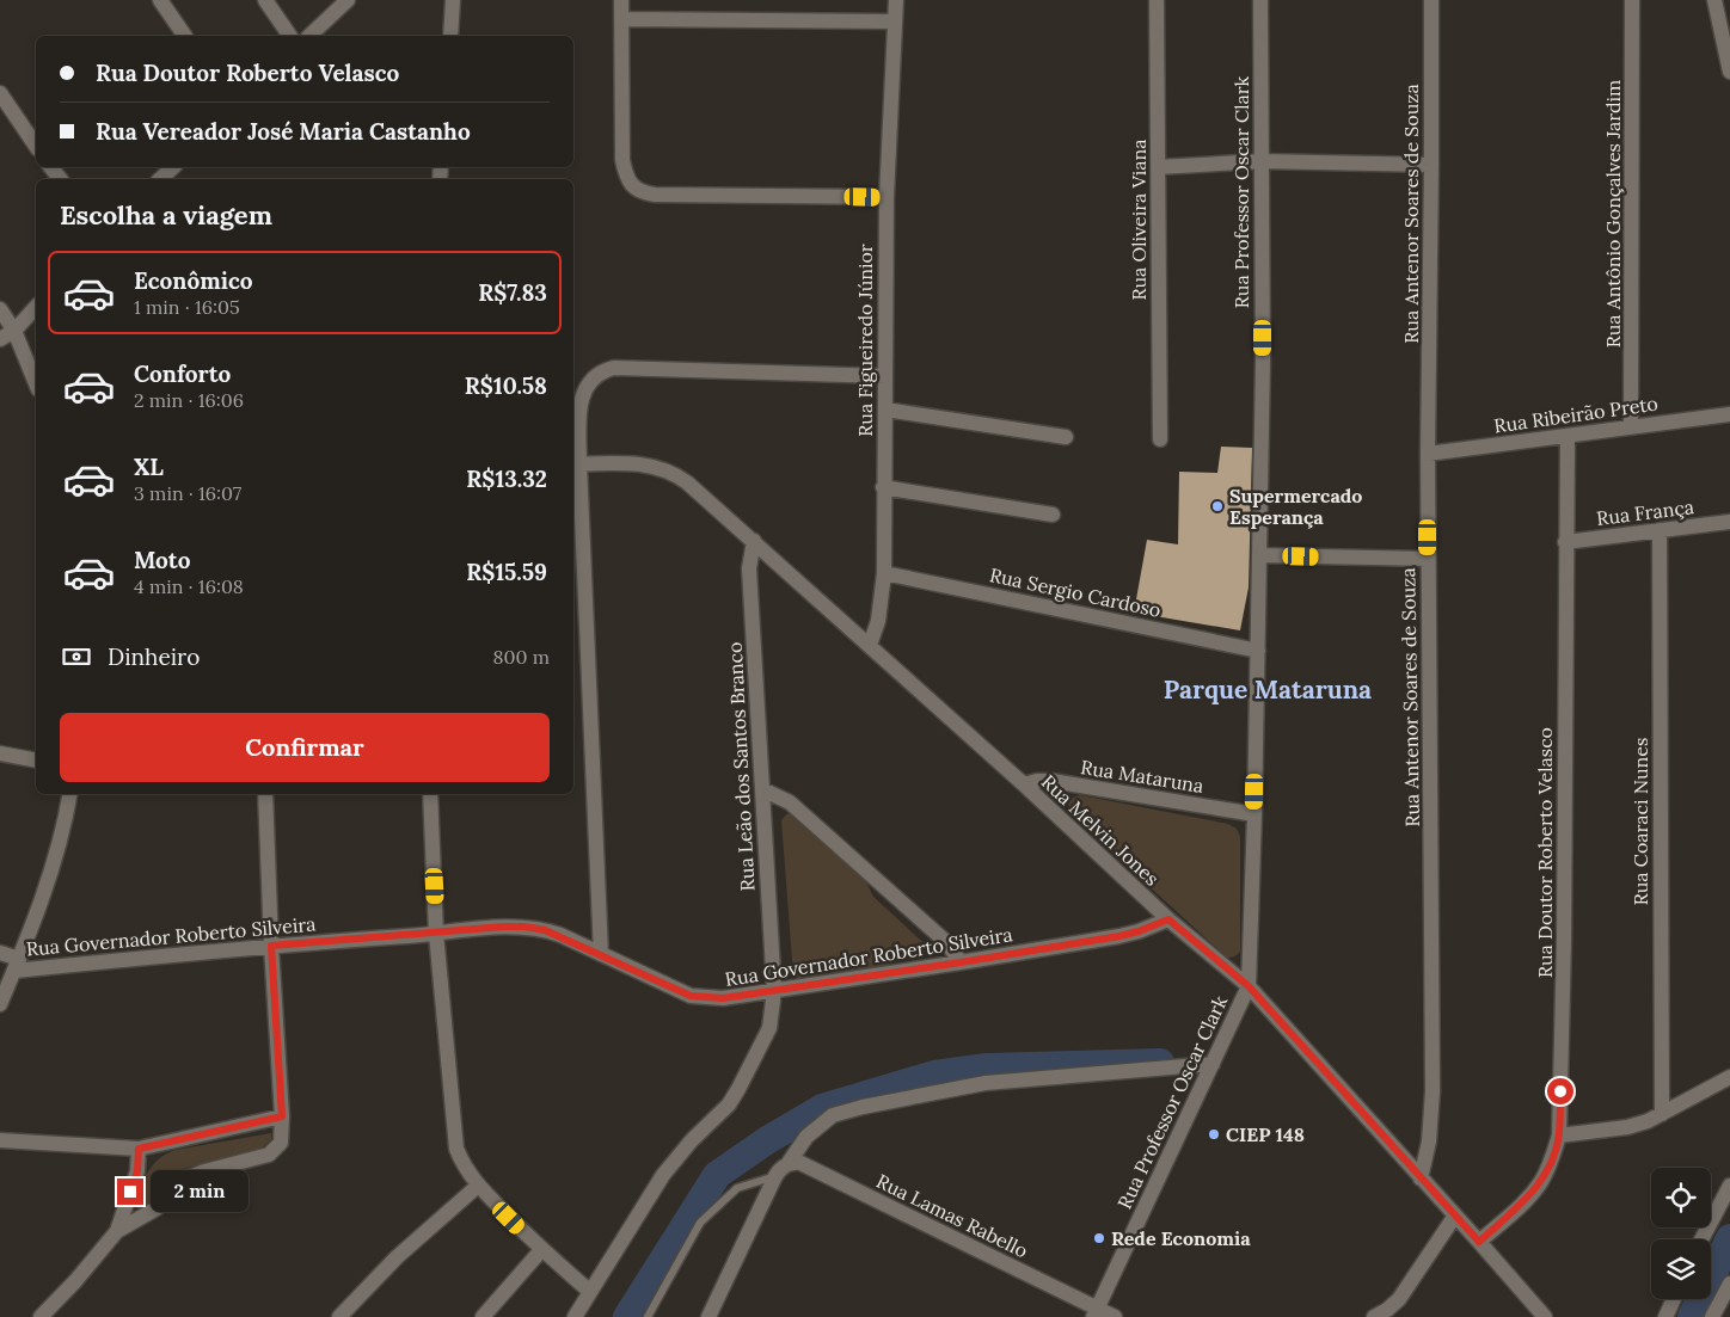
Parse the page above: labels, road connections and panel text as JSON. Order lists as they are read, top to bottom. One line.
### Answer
{"streets":{"street":["Rua Professor Oscar Clark","Rua Antenor Soares de Souza","Rua Antônio Gonçalves Jardim","Rua Oliveira Viana","Rua Figueiredo Júnior","Rua Ribeirão Preto","Rua França","Rua Sergio Cardoso","Rua Leão dos Santos Branco","Rua Mataruna","Rua Coaraci Nunes","Rua Melvin Jones","Rua Doutor Roberto Velasco","Rua Governador Roberto Silveira","Rua Lamas Rabello"]},"crossings":[["Rua Professor Oscar Clark","Rua Sergio Cardoso"],["Rua Professor Oscar Clark","Rua Mataruna"],["Rua Professor Oscar Clark","Rua Melvin Jones"],["Rua Professor Oscar Clark","Rua Lamas Rabello"],["Rua Antenor Soares de Souza","Rua Ribeirão Preto"],["Rua Antenor Soares de Souza","Rua Melvin Jones"],["Rua Antônio Gonçalves Jardim","Rua Ribeirão Preto"],["Rua Figueiredo Júnior","Rua Sergio Cardoso"],["Rua Figueiredo Júnior","Rua Melvin Jones"],["Rua Ribeirão Preto","Rua Doutor Roberto Velasco"],["Rua França","Rua Coaraci Nunes"],["Rua França","Rua Doutor Roberto Velasco"],["Rua Leão dos Santos Branco","Rua Melvin Jones"],["Rua Leão dos Santos Branco","Rua Governador Roberto Silveira"],["Rua Mataruna","Rua Melvin Jones"],["Rua Melvin Jones","Rua Doutor Roberto Velasco"],["Rua Melvin Jones","Rua Governador Roberto Silveira"]],"districts":["Parque Mataruna"],"places":["Supermercado Esperança","CIEP 148","Rede Economia"],"page":{"banner":["Rua Doutor Roberto Velasco","Rua Vereador José Maria Castanho"],"heading":"Escolha a viagem","list":[{"name":"Econômico","note":"1 min · 16:05","value":"R$7.83"},{"name":"Conforto","note":"2 min · 16:06","value":"R$10.58"},{"name":"XL","note":"3 min · 16:07","value":"R$13.32"},{"name":"Moto","note":"4 min · 16:08","value":"R$15.59"}],"pay":["Dinheiro","800 m"],"buttons":"Confirmar","bubble":"2 min"}}
